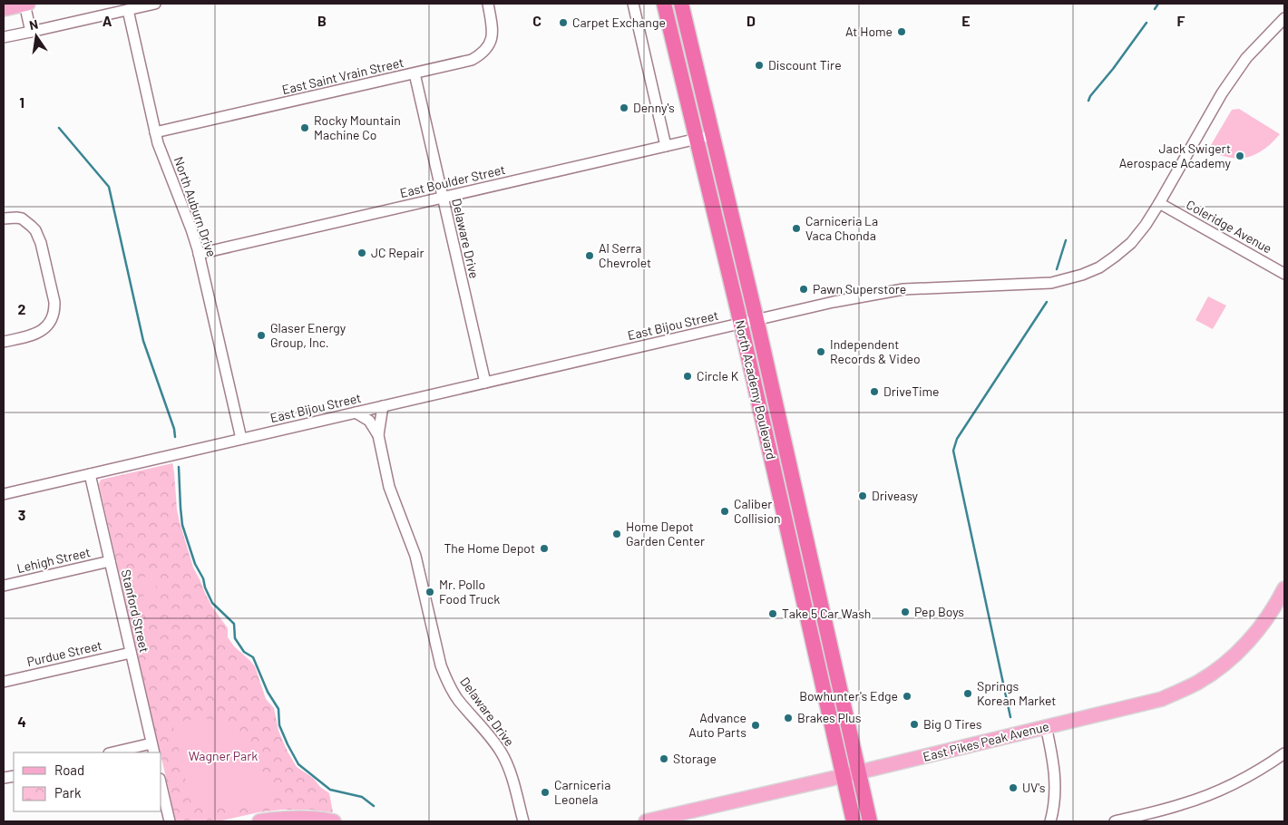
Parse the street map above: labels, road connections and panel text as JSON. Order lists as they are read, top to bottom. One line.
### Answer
{"streets":{"highway":["North Academy Boulevard"],"main road":["East Pikes Peak Avenue"],"street":["East Saint Vrain Street","East Boulder Street","North Auburn Drive","Coleridge Avenue","Delaware Drive","East Bijou Street","Lehigh Street","Stanford Street","Purdue Street"]},"crossings":[["East Saint Vrain Street","North Auburn Drive"],["East Saint Vrain Street","Delaware Drive"],["East Boulder Street","North Auburn Drive"],["East Boulder Street","Delaware Drive"],["East Boulder Street","North Academy Boulevard"],["North Auburn Drive","East Bijou Street"],["Coleridge Avenue","East Bijou Street"],["Delaware Drive","East Bijou Street"],["East Bijou Street","North Academy Boulevard"],["East Bijou Street","Stanford Street"],["North Academy Boulevard","East Pikes Peak Avenue"],["Lehigh Street","Stanford Street"],["Stanford Street","Purdue Street"]],"parks":["Wagner Park"],"places":["Carpet Exchange","At Home","Discount Tire","Denny's","Rocky Mountain Machine Co","Jack Swigert Aerospace Academy","Carniceria La Vaca Chonda","JC Repair","Al Serra Chevrolet","Pawn Superstore","Glaser Energy Group, Inc.","Independent Records & Video","Circle K","DriveTime","Driveasy","Caliber Collision","Home Depot Garden Center","The Home Depot","Mr. Pollo Food Truck","Pep Boys","Take 5 Car Wash","Springs Korean Market","Bowhunter's Edge","Brakes Plus","Big O Tires","Advance Auto Parts","Storage","UV's","Carniceria Leonela"],"legend":["Road","Park"],"north":"top","grid":{"columns":["A","B","C","D","E","F"],"rows":["1","2","3","4"]}}
